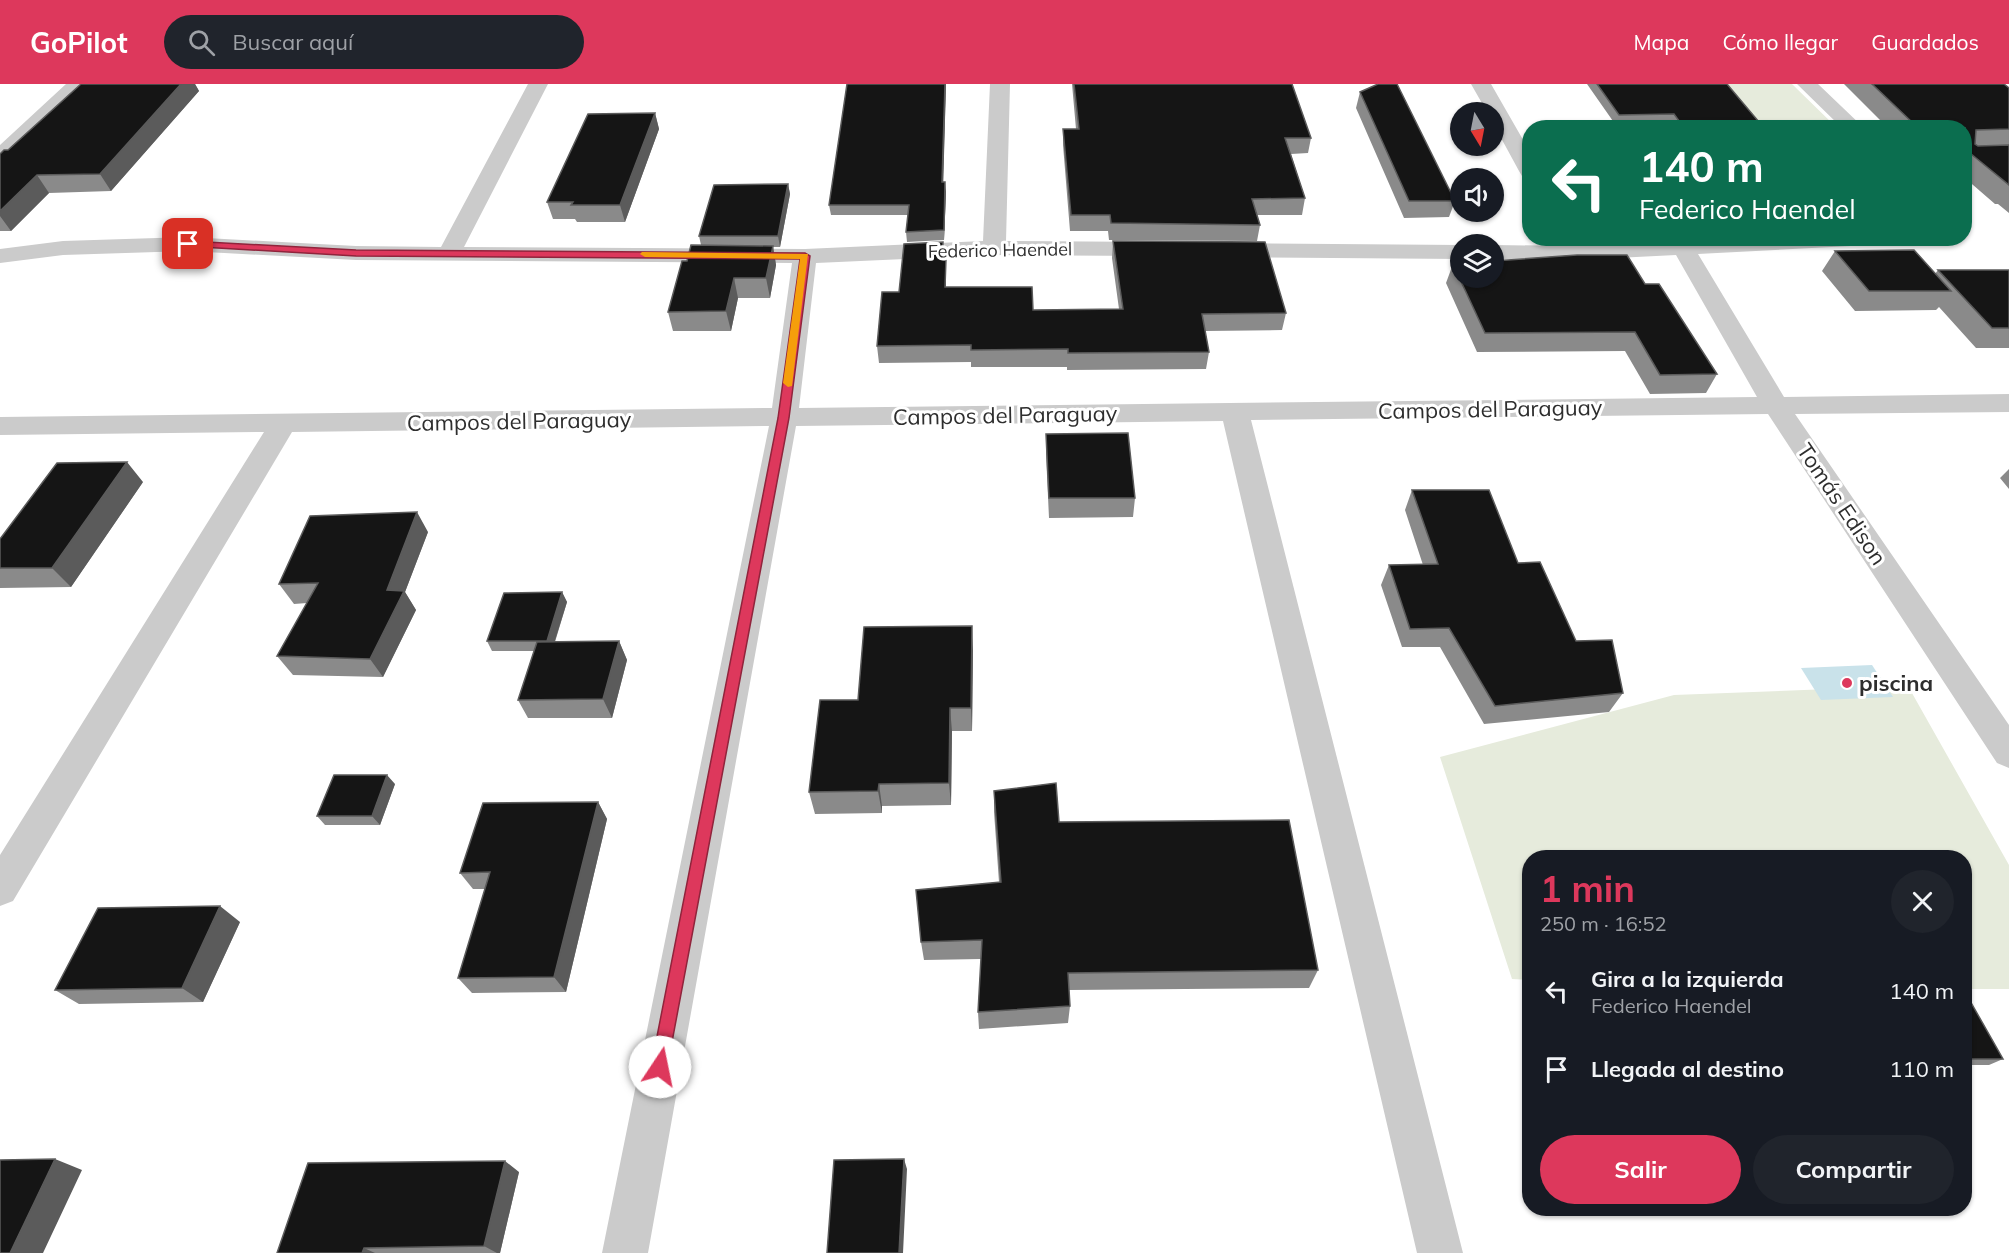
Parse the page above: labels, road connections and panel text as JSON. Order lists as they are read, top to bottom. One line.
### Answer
{"streets":{"street":["Federico Haendel","Campos del Paraguay","Tomás Edison"]},"crossings":[["Campos del Paraguay","Tomás Edison"]],"places":["piscina"],"north":"bottom","page":{"header":"GoPilot","search":"Buscar aquí","nav":["Mapa","Cómo llegar","Guardados"],"turn":["140 m","Federico Haendel"],"heading":["1 min","250 m · 16:52"],"list":[{"name":"Gira a la izquierda","note":"Federico Haendel","value":"140 m"},{"name":"Llegada al destino","value":"110 m"}],"buttons":["Salir","Compartir"]}}
